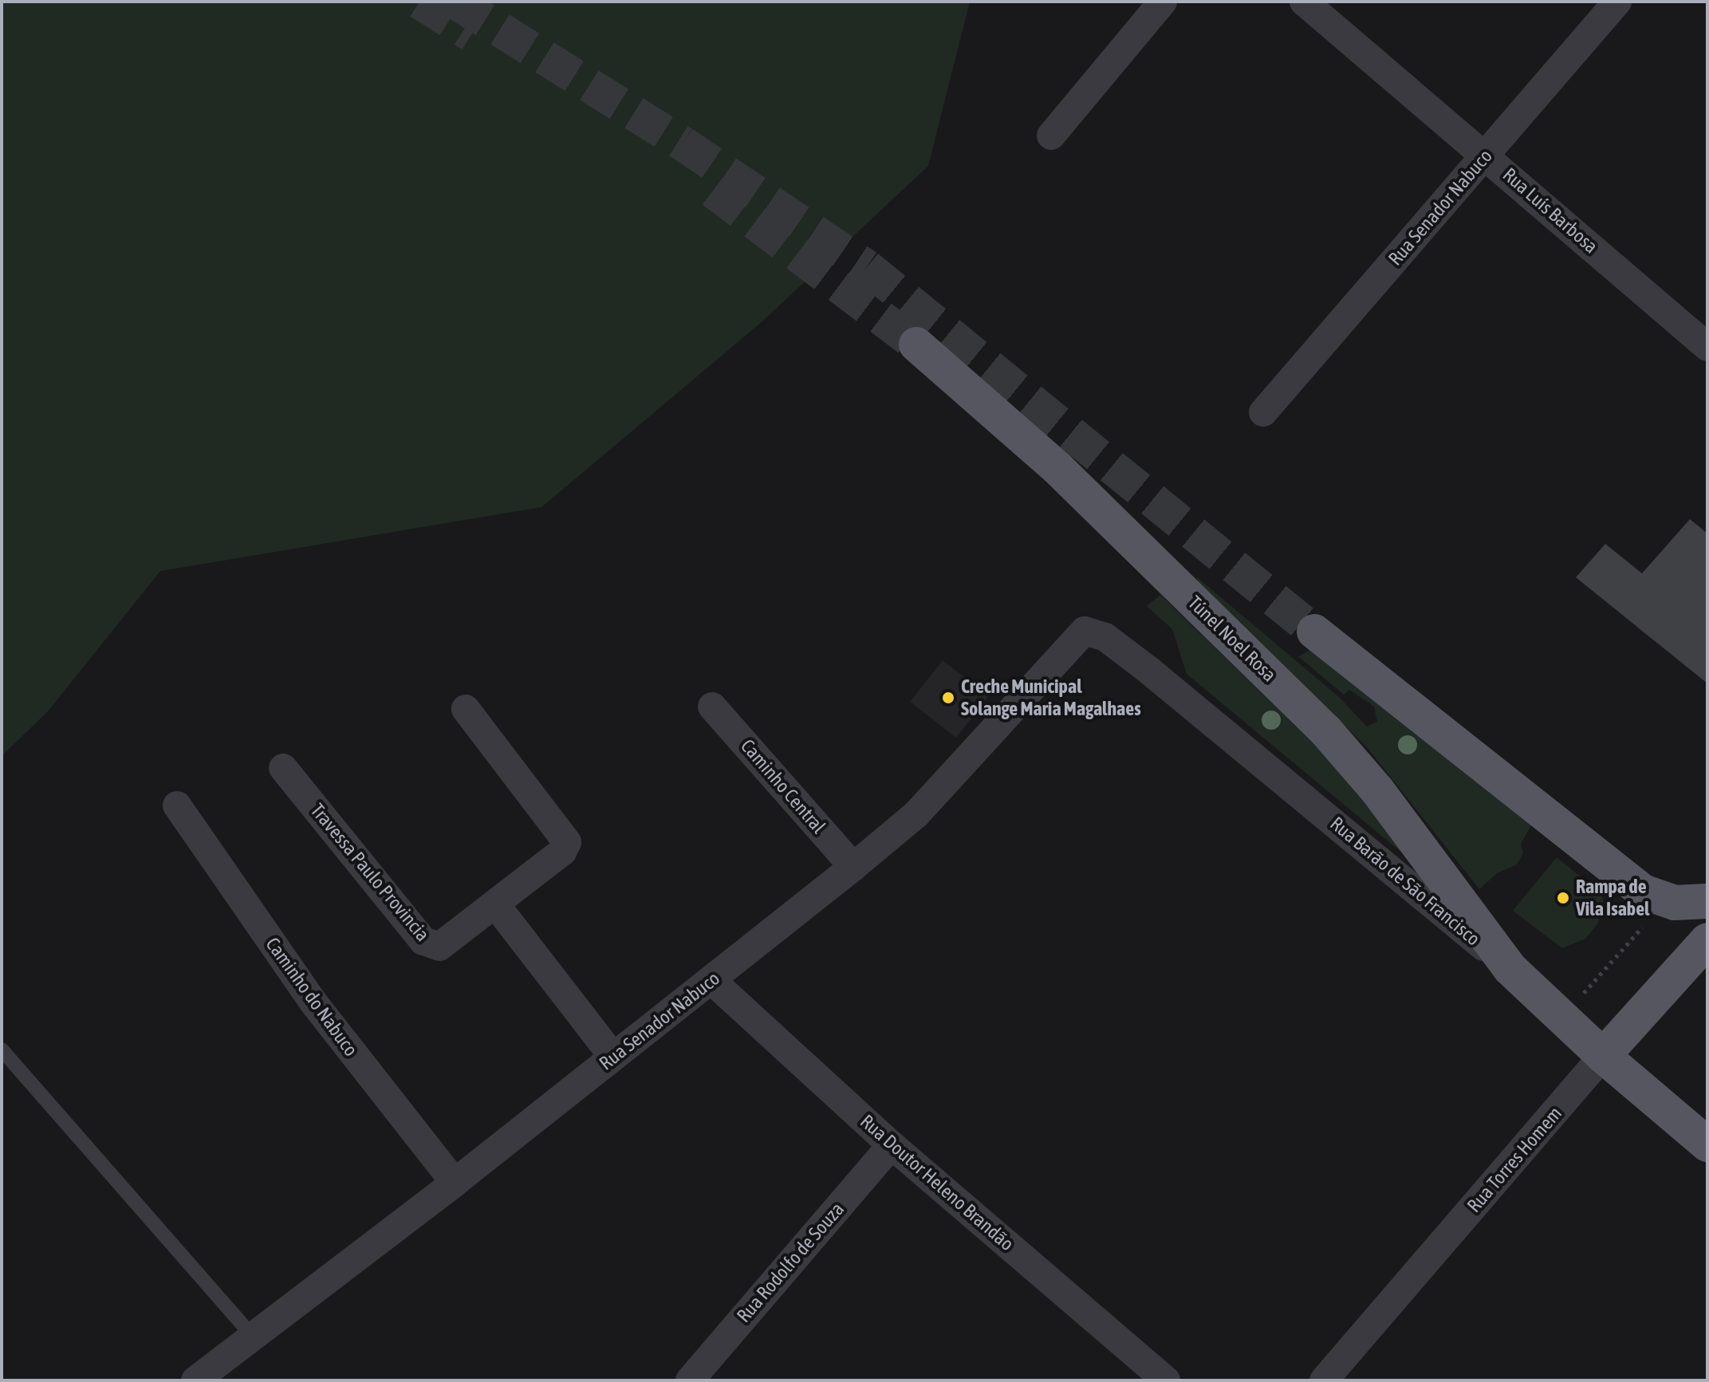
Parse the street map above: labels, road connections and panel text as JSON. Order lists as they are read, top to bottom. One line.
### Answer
{"streets":{"main road":["Túnel Noel Rosa","Rua Barão de São Francisco","Rua Torres Homem"],"street":["Rua Senador Nabuco","Rua Luís Barbosa","Caminho Central","Travessa Paulo Provincia","Caminho do Nabuco","Rua Doutor Heleno Brandão","Rua Rodolfo de Souza"]},"crossings":[["Rua Senador Nabuco","Rua Luís Barbosa"],["Rua Senador Nabuco","Caminho Central"],["Rua Senador Nabuco","Rua Barão de São Francisco"],["Rua Senador Nabuco","Caminho do Nabuco"],["Rua Senador Nabuco","Rua Doutor Heleno Brandão"],["Túnel Noel Rosa","Rua Barão de São Francisco"],["Rua Barão de São Francisco","Rua Torres Homem"],["Rua Doutor Heleno Brandão","Rua Rodolfo de Souza"]],"places":["Creche Municipal Solange Maria Magalhaes","Rampa de Vila Isabel"]}
